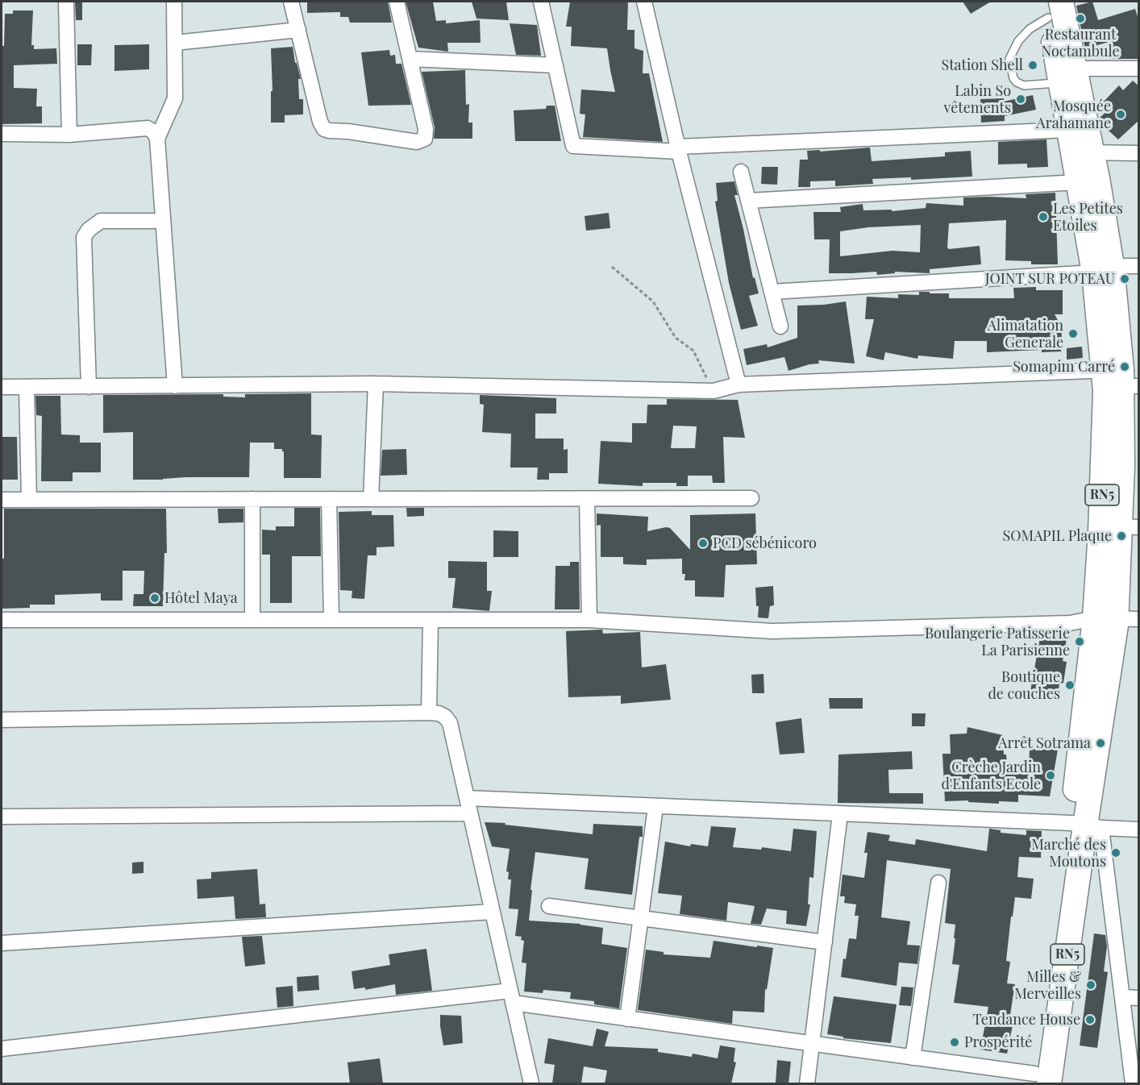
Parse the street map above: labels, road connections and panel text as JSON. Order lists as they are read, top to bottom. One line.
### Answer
{"streets":{"highway":["RN5"]},"places":["Restaurant Noctambule","Station Shell","Labin So vêtements","Mosquée Arahamane","Les Petites Etoiles","JOINT SUR POTEAU","Alimatation Generale","Somapim Carré","SOMAPIL Plaque","PCD sébénicoro","Hôtel Maya","Boulangerie Patisserie La Parisienne","Boutique de couches","Arrêt Sotrama","Crèche Jardin d'Enfants Ecole","Marché des Moutons","Milles & Merveilles","Tendance House","Prospérité"]}
